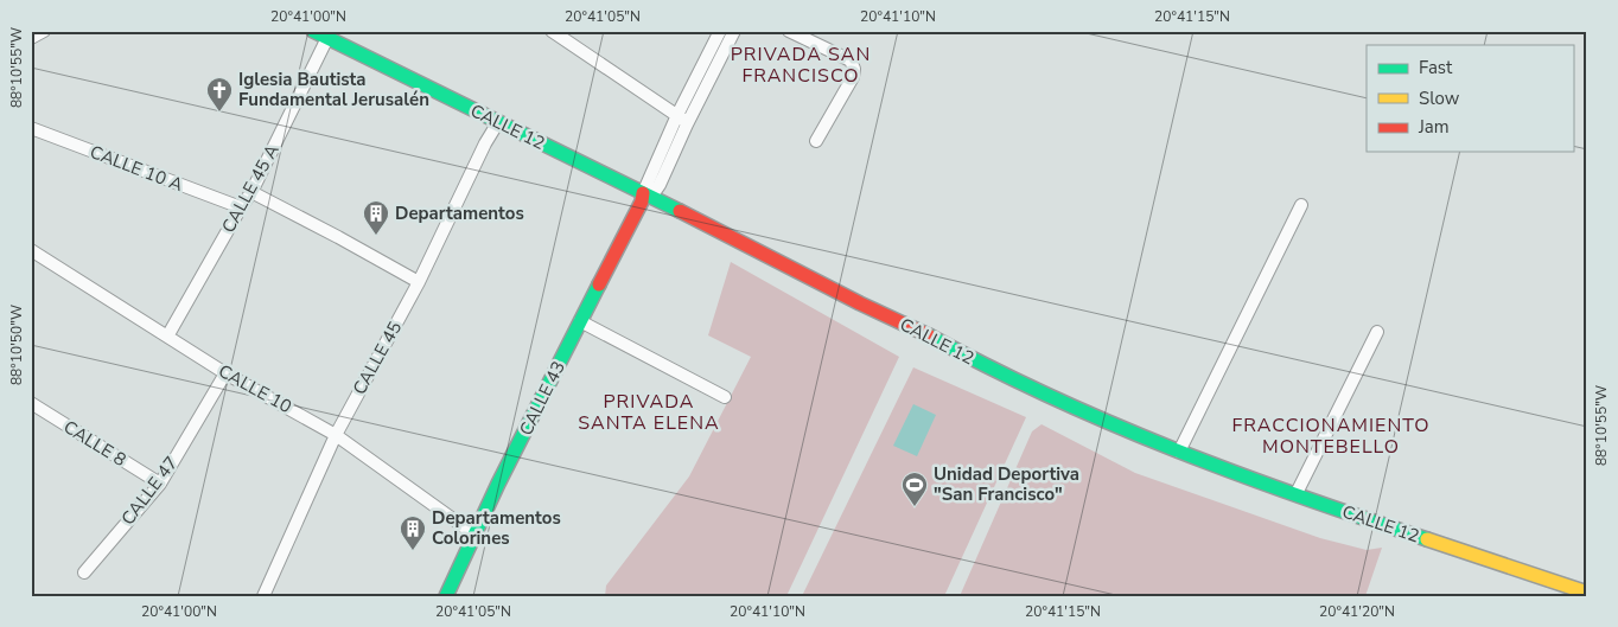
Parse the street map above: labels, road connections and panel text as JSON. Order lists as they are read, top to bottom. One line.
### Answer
{"streets":{"street":["CALLE 12","CALLE 10 A","CALLE 45 A","CALLE 45","CALLE 10","CALLE 43","CALLE 8","CALLE 47"]},"crossings":[["CALLE 12","CALLE 45 A"],["CALLE 12","CALLE 45"],["CALLE 12","CALLE 43"],["CALLE 10 A","CALLE 45 A"],["CALLE 45 A","CALLE 10"],["CALLE 45","CALLE 10"],["CALLE 10","CALLE 43"],["CALLE 10","CALLE 47"],["CALLE 8","CALLE 47"]],"districts":["PRIVADA SAN FRANCISCO","PRIVADA SANTA ELENA","FRACCIONAMIENTO MONTEBELLO"],"places":{"church":["Iglesia Bautista Fundamental Jerusalén"],"building":["Departamentos","Departamentos Colorines"],"sports":["Unidad Deportiva \"San Francisco\""]},"legend":["Fast","Slow","Jam"],"coordinates":["20°41'00\"N","20°41'05\"N","20°41'10\"N","20°41'15\"N","88°10'55\"W","88°10'50\"W","20°41'20\"N"]}
